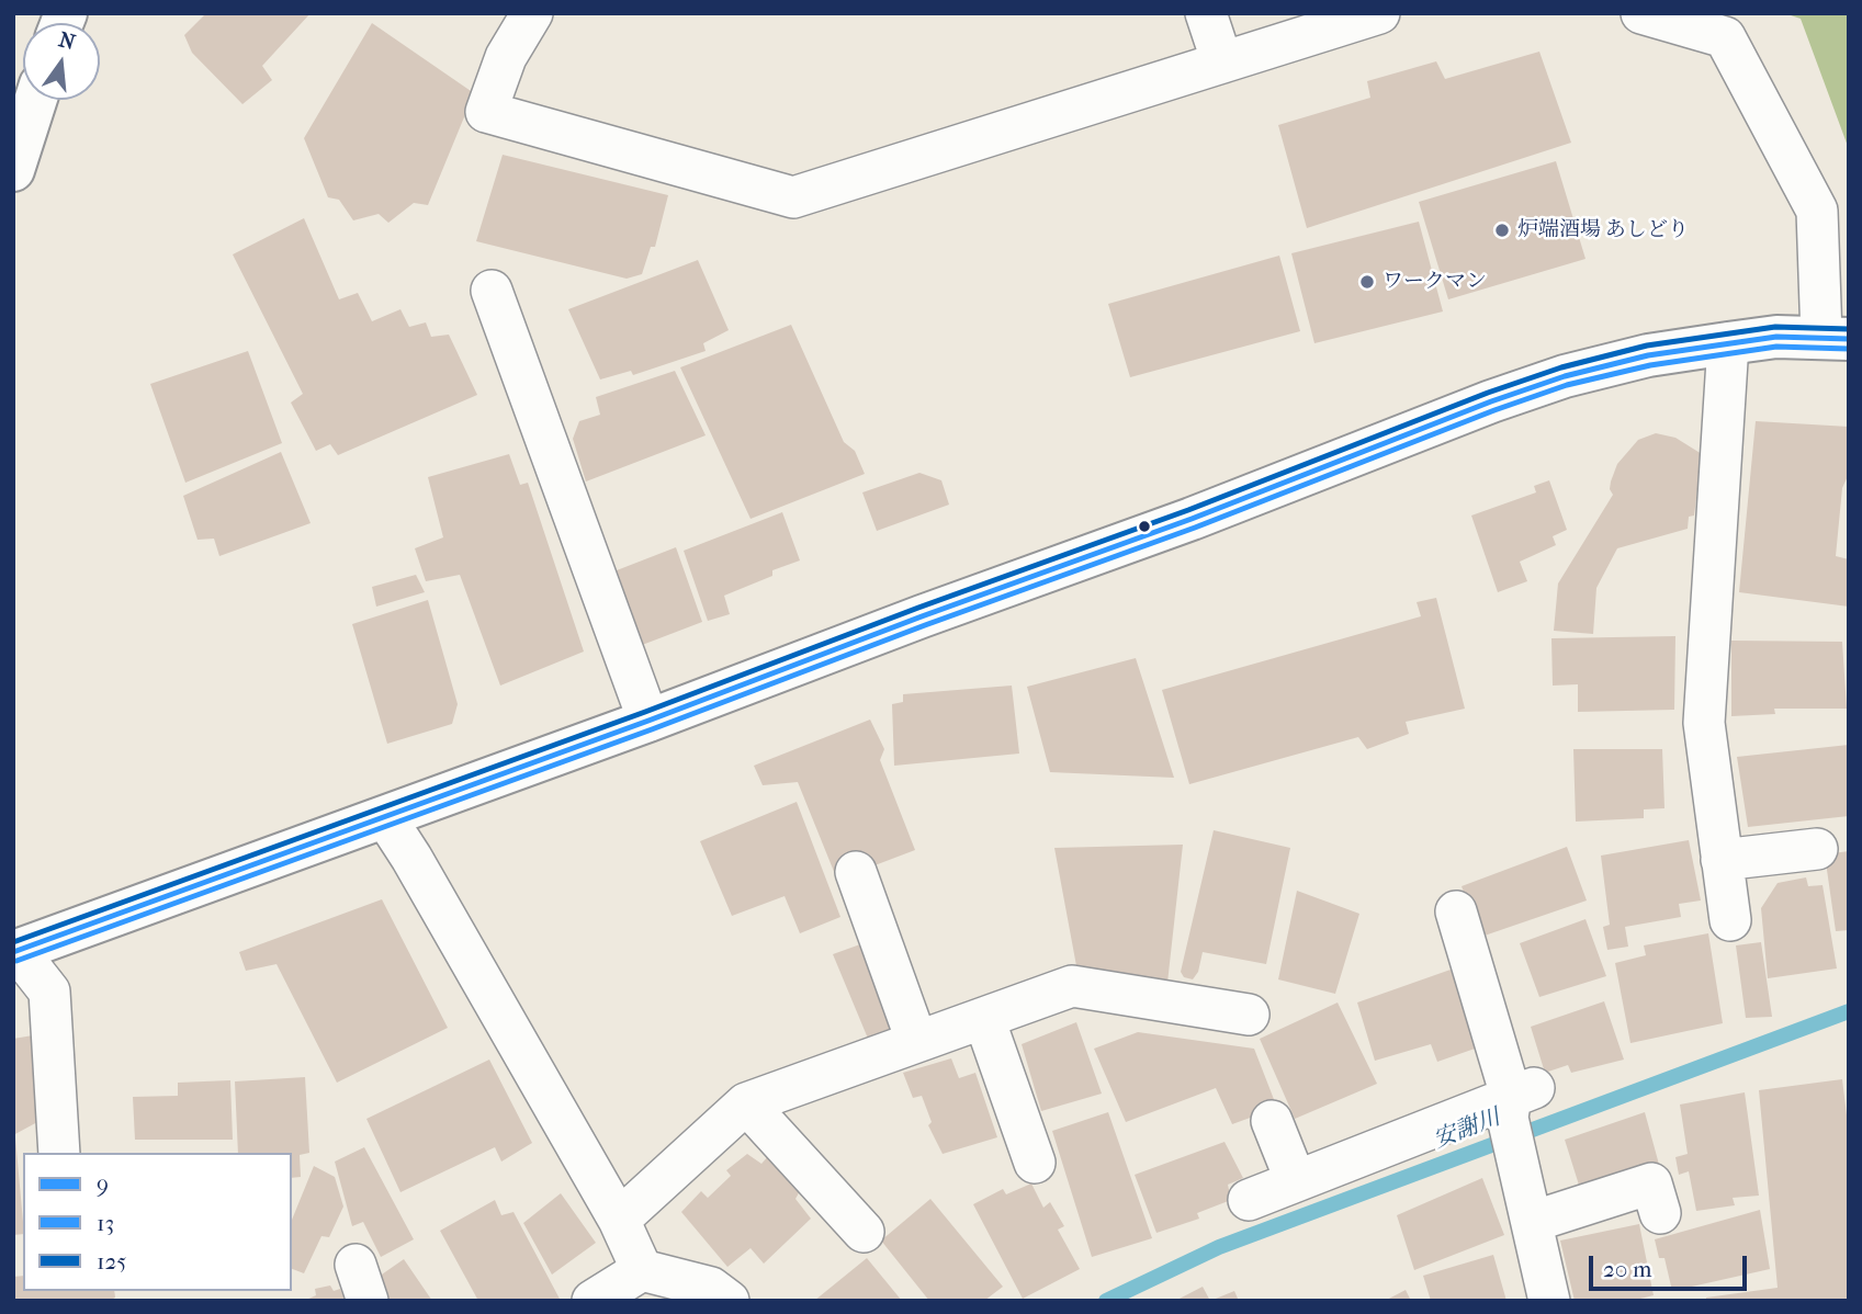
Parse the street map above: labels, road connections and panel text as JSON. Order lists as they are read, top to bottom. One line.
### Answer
{"water":["安謝川"],"places":["炉端酒場 あしどり","ワークマン"],"lines":["transit line 125","transit line 9","transit line 13"],"legend":["9","13","125"],"scale_bar":"20 m","north":"top"}
